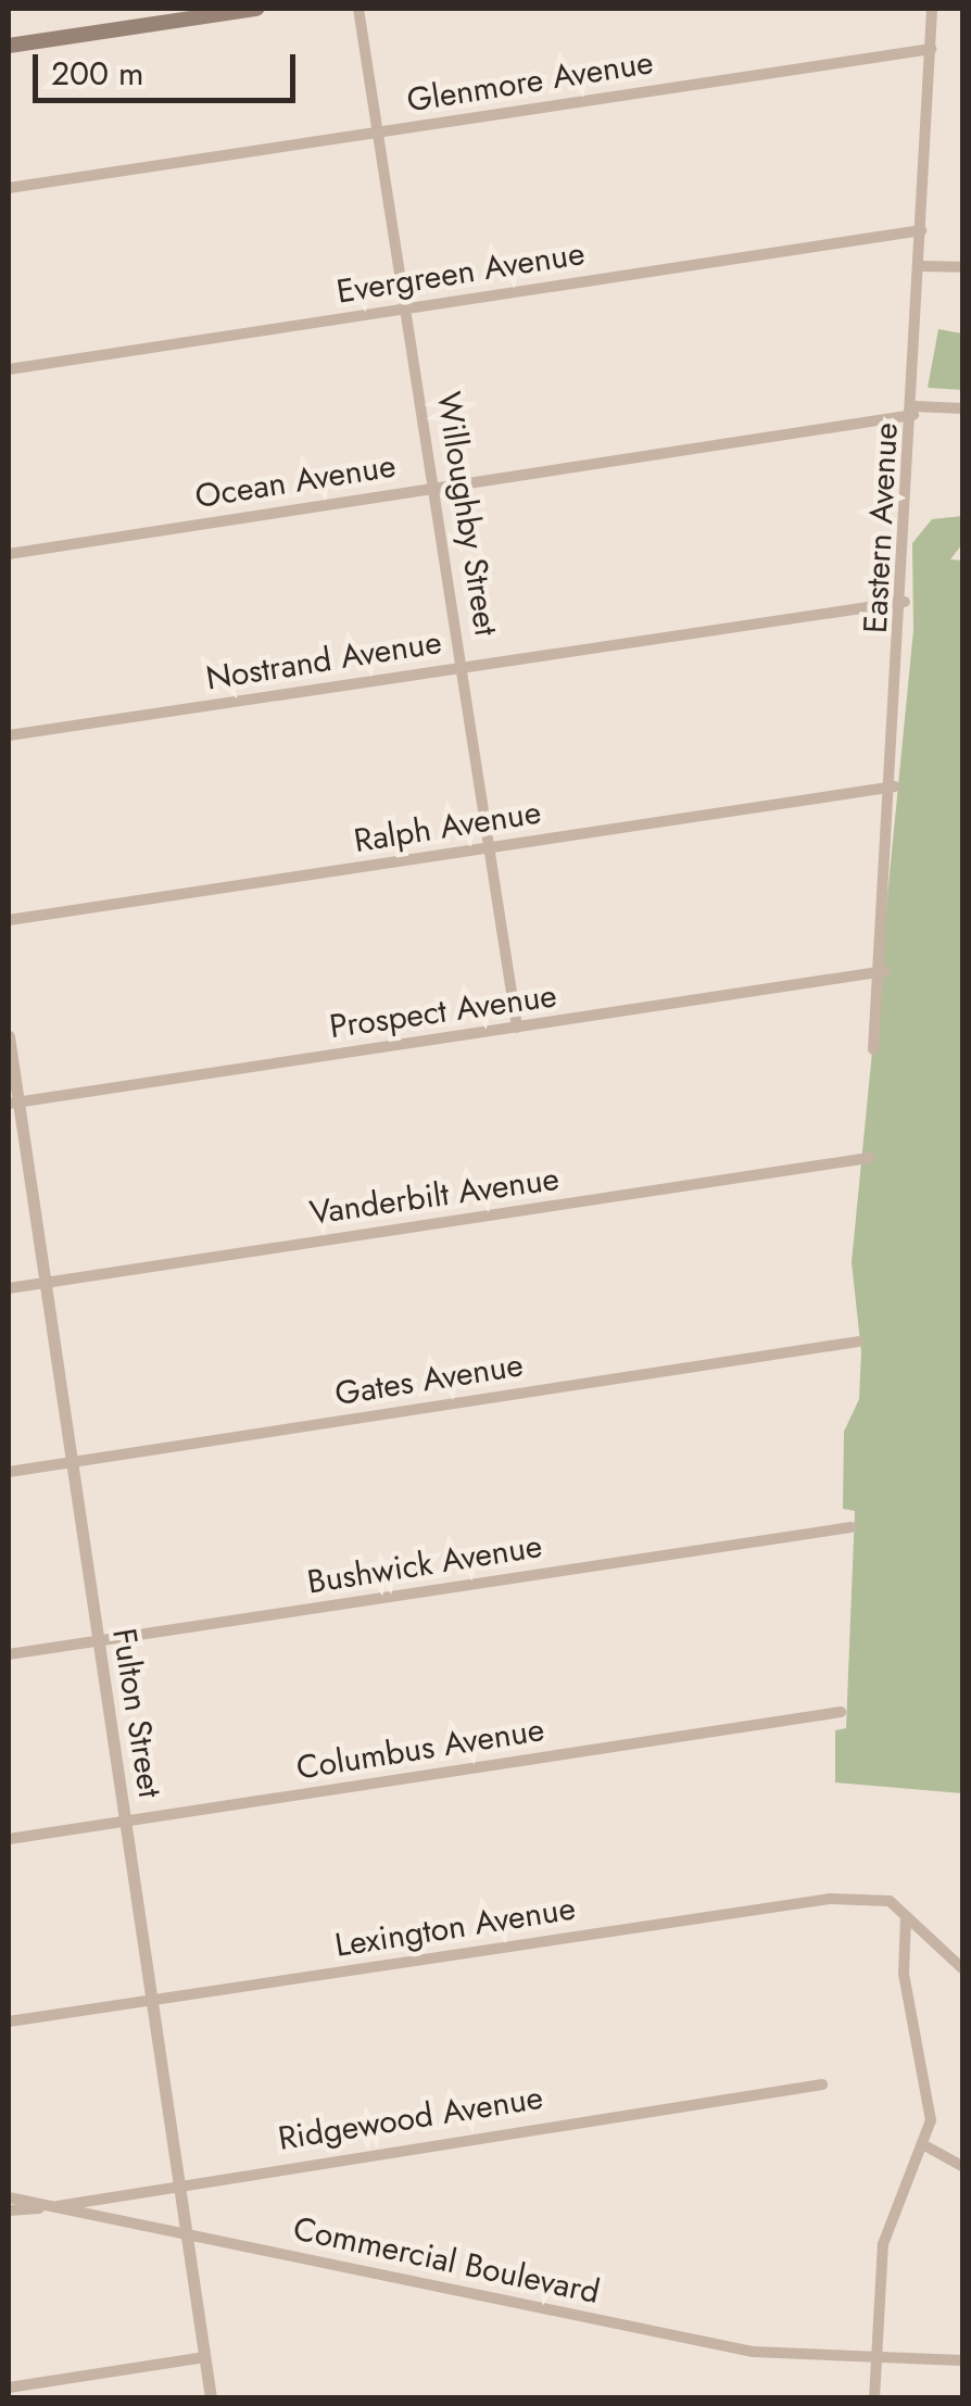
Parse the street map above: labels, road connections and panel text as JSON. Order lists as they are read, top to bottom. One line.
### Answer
{"streets":{"street":["Glenmore Avenue","Evergreen Avenue","Ocean Avenue","Willoughby Street","Eastern Avenue","Nostrand Avenue","Ralph Avenue","Prospect Avenue","Vanderbilt Avenue","Gates Avenue","Bushwick Avenue","Fulton Street","Columbus Avenue","Lexington Avenue","Ridgewood Avenue","Commercial Boulevard"]},"crossings":[["Glenmore Avenue","Willoughby Street"],["Glenmore Avenue","Eastern Avenue"],["Evergreen Avenue","Willoughby Street"],["Evergreen Avenue","Eastern Avenue"],["Ocean Avenue","Willoughby Street"],["Ocean Avenue","Eastern Avenue"],["Willoughby Street","Nostrand Avenue"],["Willoughby Street","Ralph Avenue"],["Willoughby Street","Prospect Avenue"],["Eastern Avenue","Nostrand Avenue"],["Eastern Avenue","Ralph Avenue"],["Eastern Avenue","Prospect Avenue"],["Prospect Avenue","Fulton Street"],["Vanderbilt Avenue","Fulton Street"],["Gates Avenue","Fulton Street"],["Bushwick Avenue","Fulton Street"],["Fulton Street","Columbus Avenue"],["Fulton Street","Lexington Avenue"],["Fulton Street","Ridgewood Avenue"],["Fulton Street","Commercial Boulevard"],["Ridgewood Avenue","Commercial Boulevard"]],"scale_bar":"200 m"}
